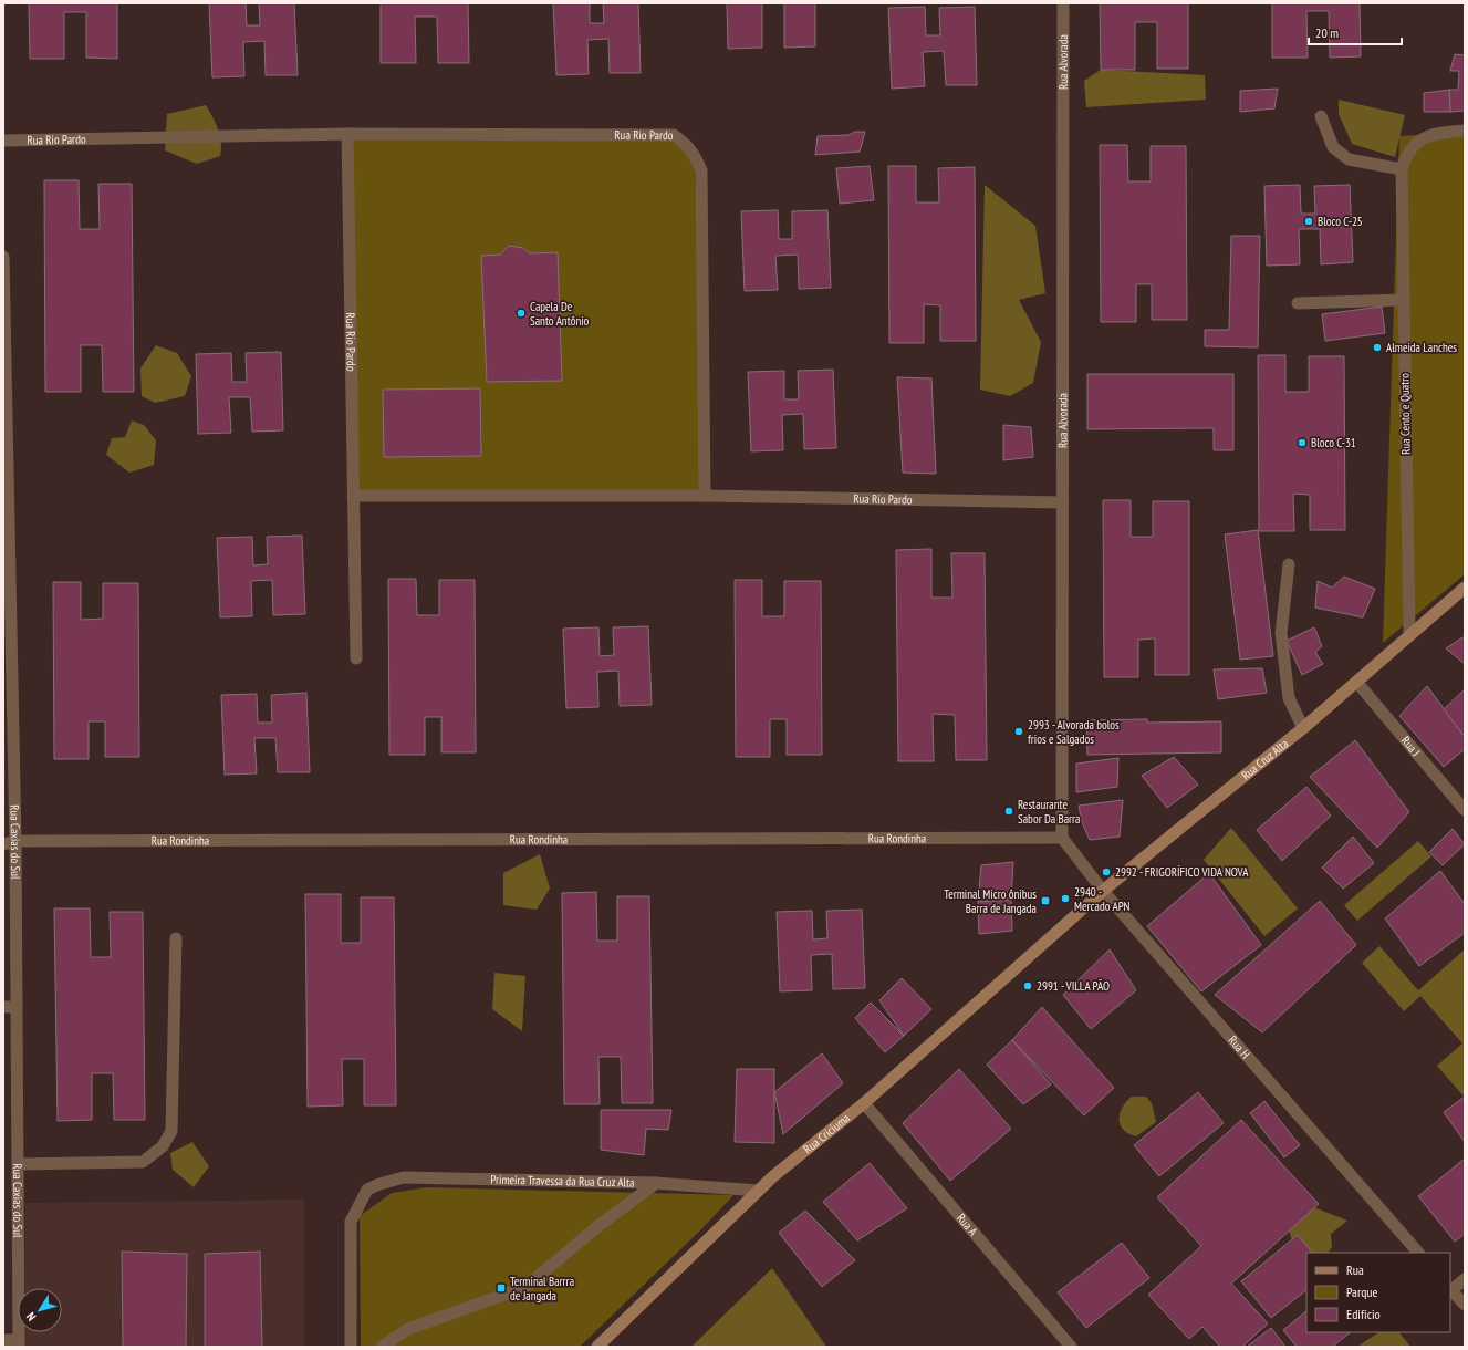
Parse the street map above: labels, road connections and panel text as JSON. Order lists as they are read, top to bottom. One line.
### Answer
{"streets":{"main road":["Rua Cruz Alta","Rua Criciuma"],"street":["Rua Alvorada","Rua Rio Pardo","Rua Cento e Quatro","Rua J","Rua Rondinha","Rua Caxias do Sul","Rua H","Primeira Travessa da Rua Cruz Alta","Rua A"]},"crossings":[["Rua Alvorada","Rua Rio Pardo"],["Rua Alvorada","Rua Rondinha"],["Rua Alvorada","Rua H"],["Rua Cento e Quatro","Rua Cruz Alta"],["Rua J","Rua Cruz Alta"],["Rua Cruz Alta","Rua H"],["Rua Cruz Alta","Rua Criciuma"],["Rua Rondinha","Rua Caxias do Sul"],["Rua Rondinha","Rua H"],["Rua Criciuma","Primeira Travessa da Rua Cruz Alta"],["Rua Criciuma","Rua A"]],"places":{"other":["Bloco C-25","Capela De Santo Antônio","Almeida Lanches","Bloco C-31","2993 - Alvorada bolos frios e Salgados","Restaurante Sabor Da Barra","2992 - FRIGORÍFICO VIDA NOVA","2940 - Mercado APN","2991 - VILLA PÃO"],"transit":["Terminal Micro ônibus Barra de Jangada","Terminal Barrra de Jangada"]},"legend":["Rua","Parque","Edifício"],"scale_bar":"20 m","north":"bottom left"}
